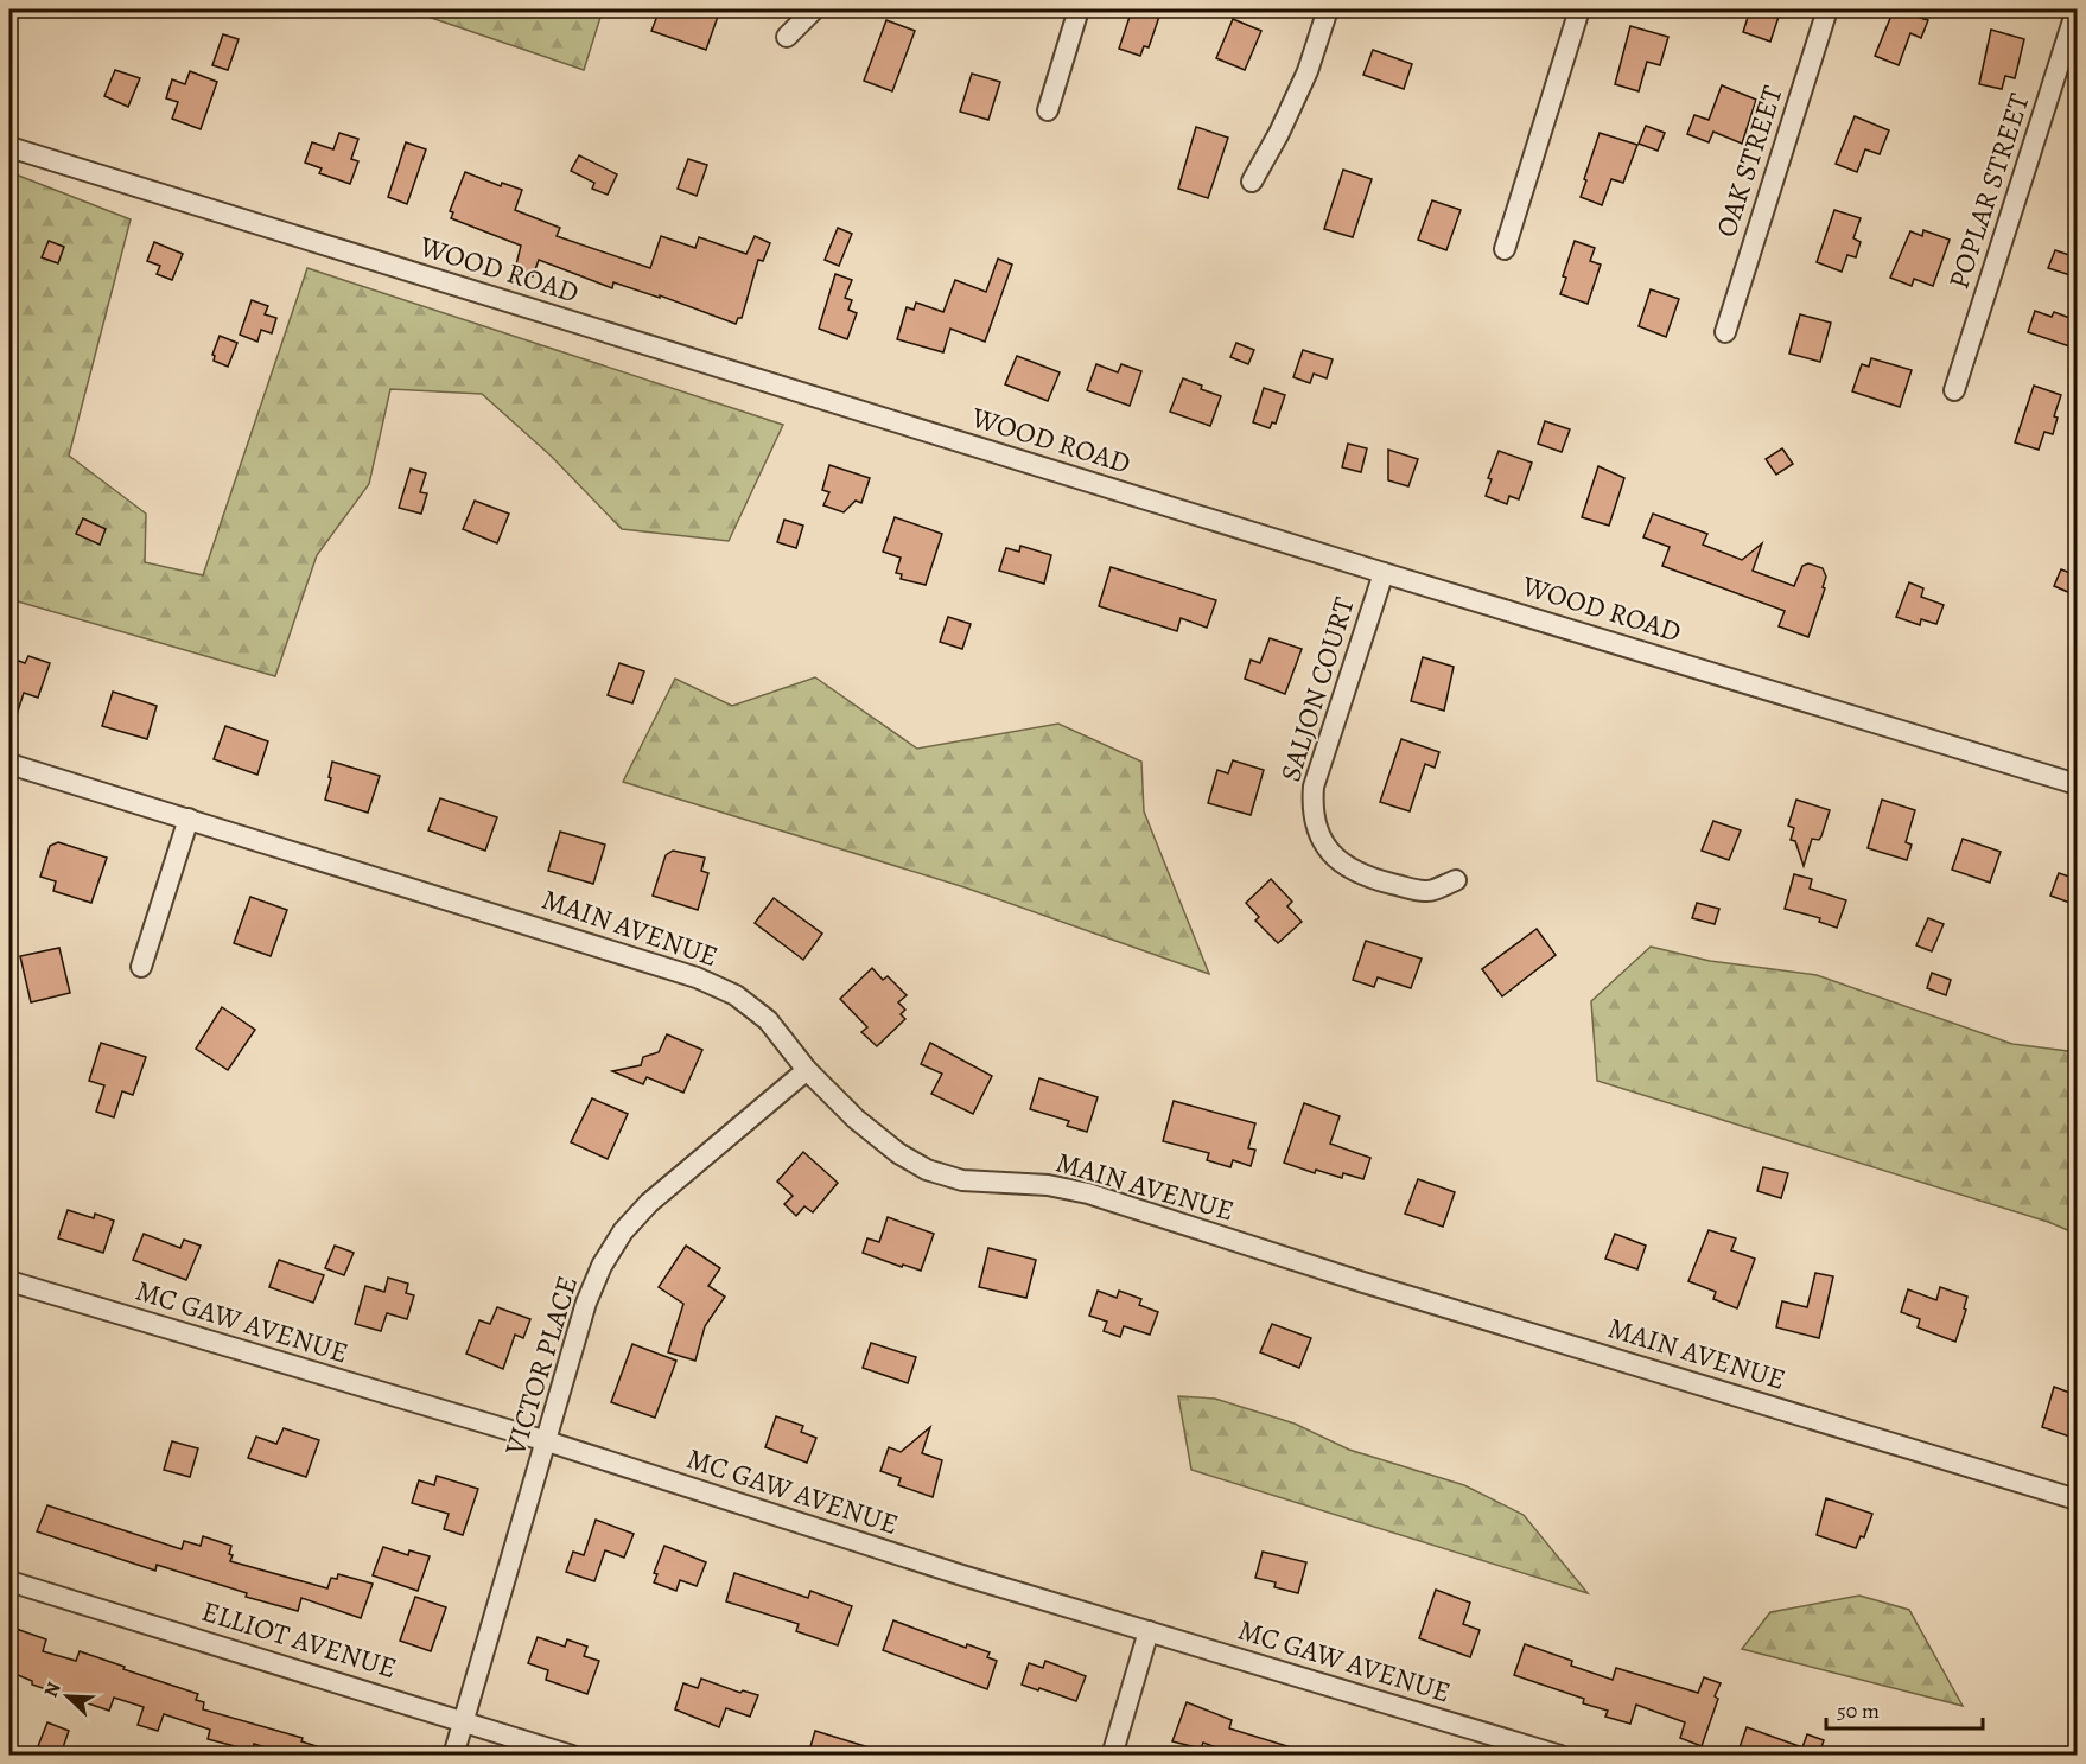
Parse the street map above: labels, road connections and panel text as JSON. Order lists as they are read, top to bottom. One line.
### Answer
{"streets":{"street":["OAK STREET","POPLAR STREET","WOOD ROAD","SALJON COURT","MAIN AVENUE","MC GAW AVENUE","VICTOR PLACE","ELLIOT AVENUE"]},"crossings":[["WOOD ROAD","SALJON COURT"],["MAIN AVENUE","VICTOR PLACE"],["MC GAW AVENUE","VICTOR PLACE"],["VICTOR PLACE","ELLIOT AVENUE"]],"scale_bar":"50 m","north":"top left"}
